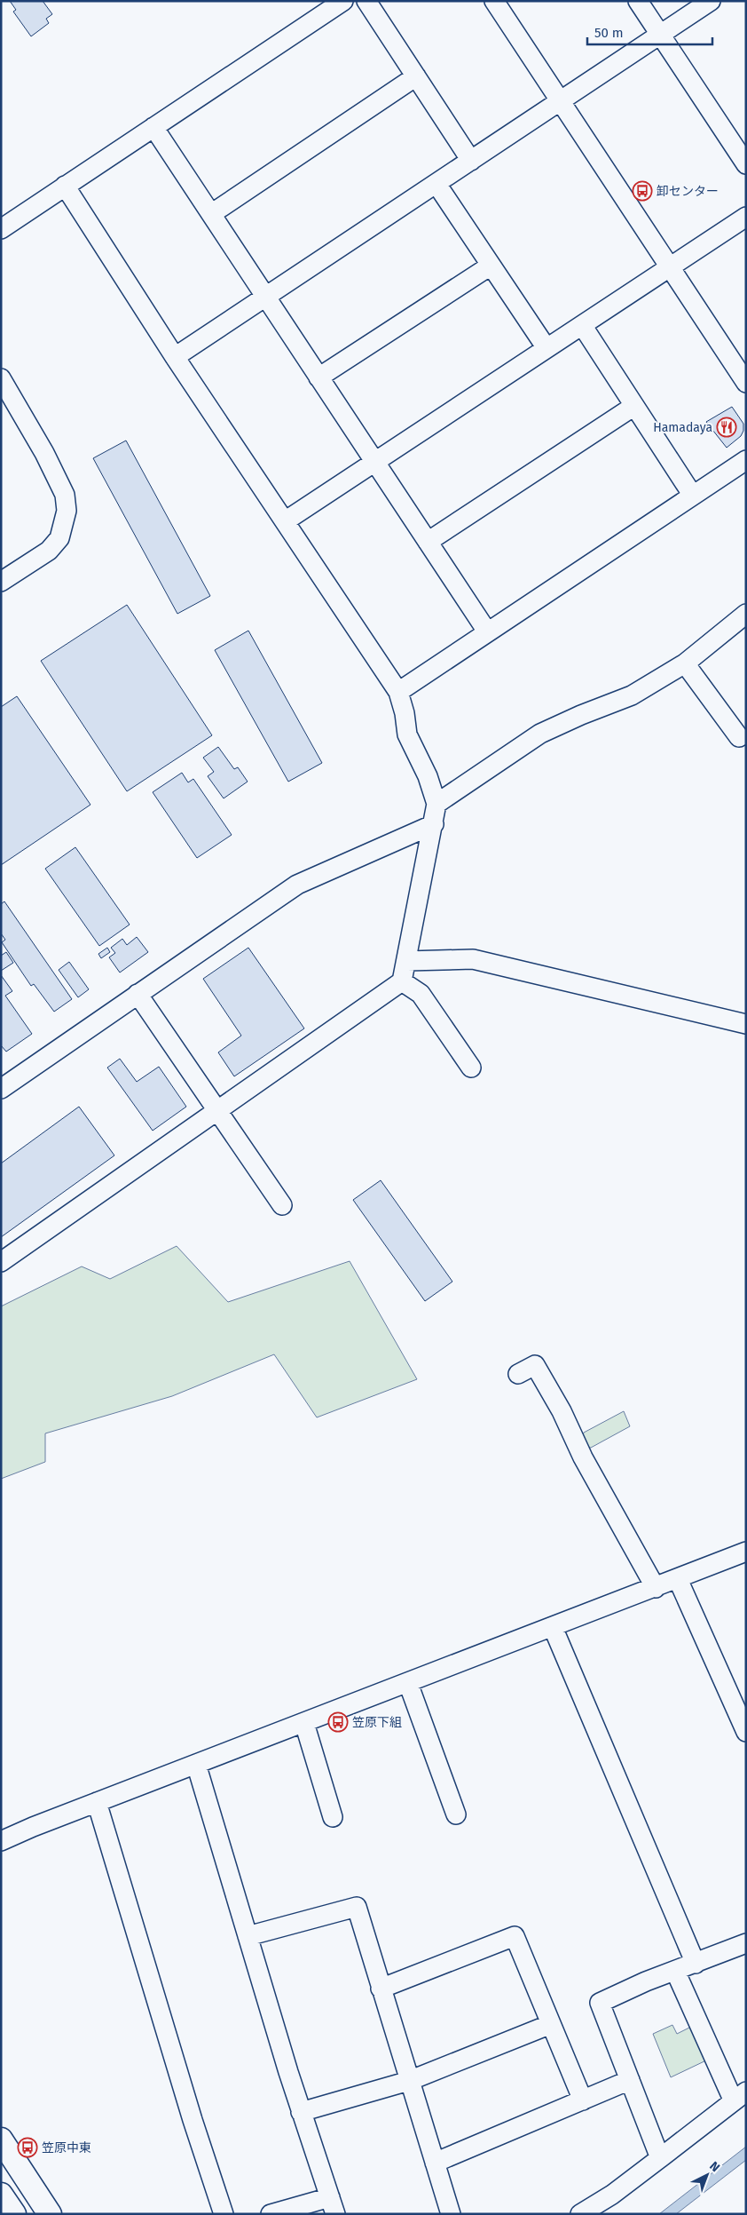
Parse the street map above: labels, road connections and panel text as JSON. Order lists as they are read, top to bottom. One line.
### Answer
{"places":{"bus stop":["卸センター","笠原下組","笠原中東"],"restaurant":["Hamadaya"]},"scale_bar":"50 m","north":"top right"}
